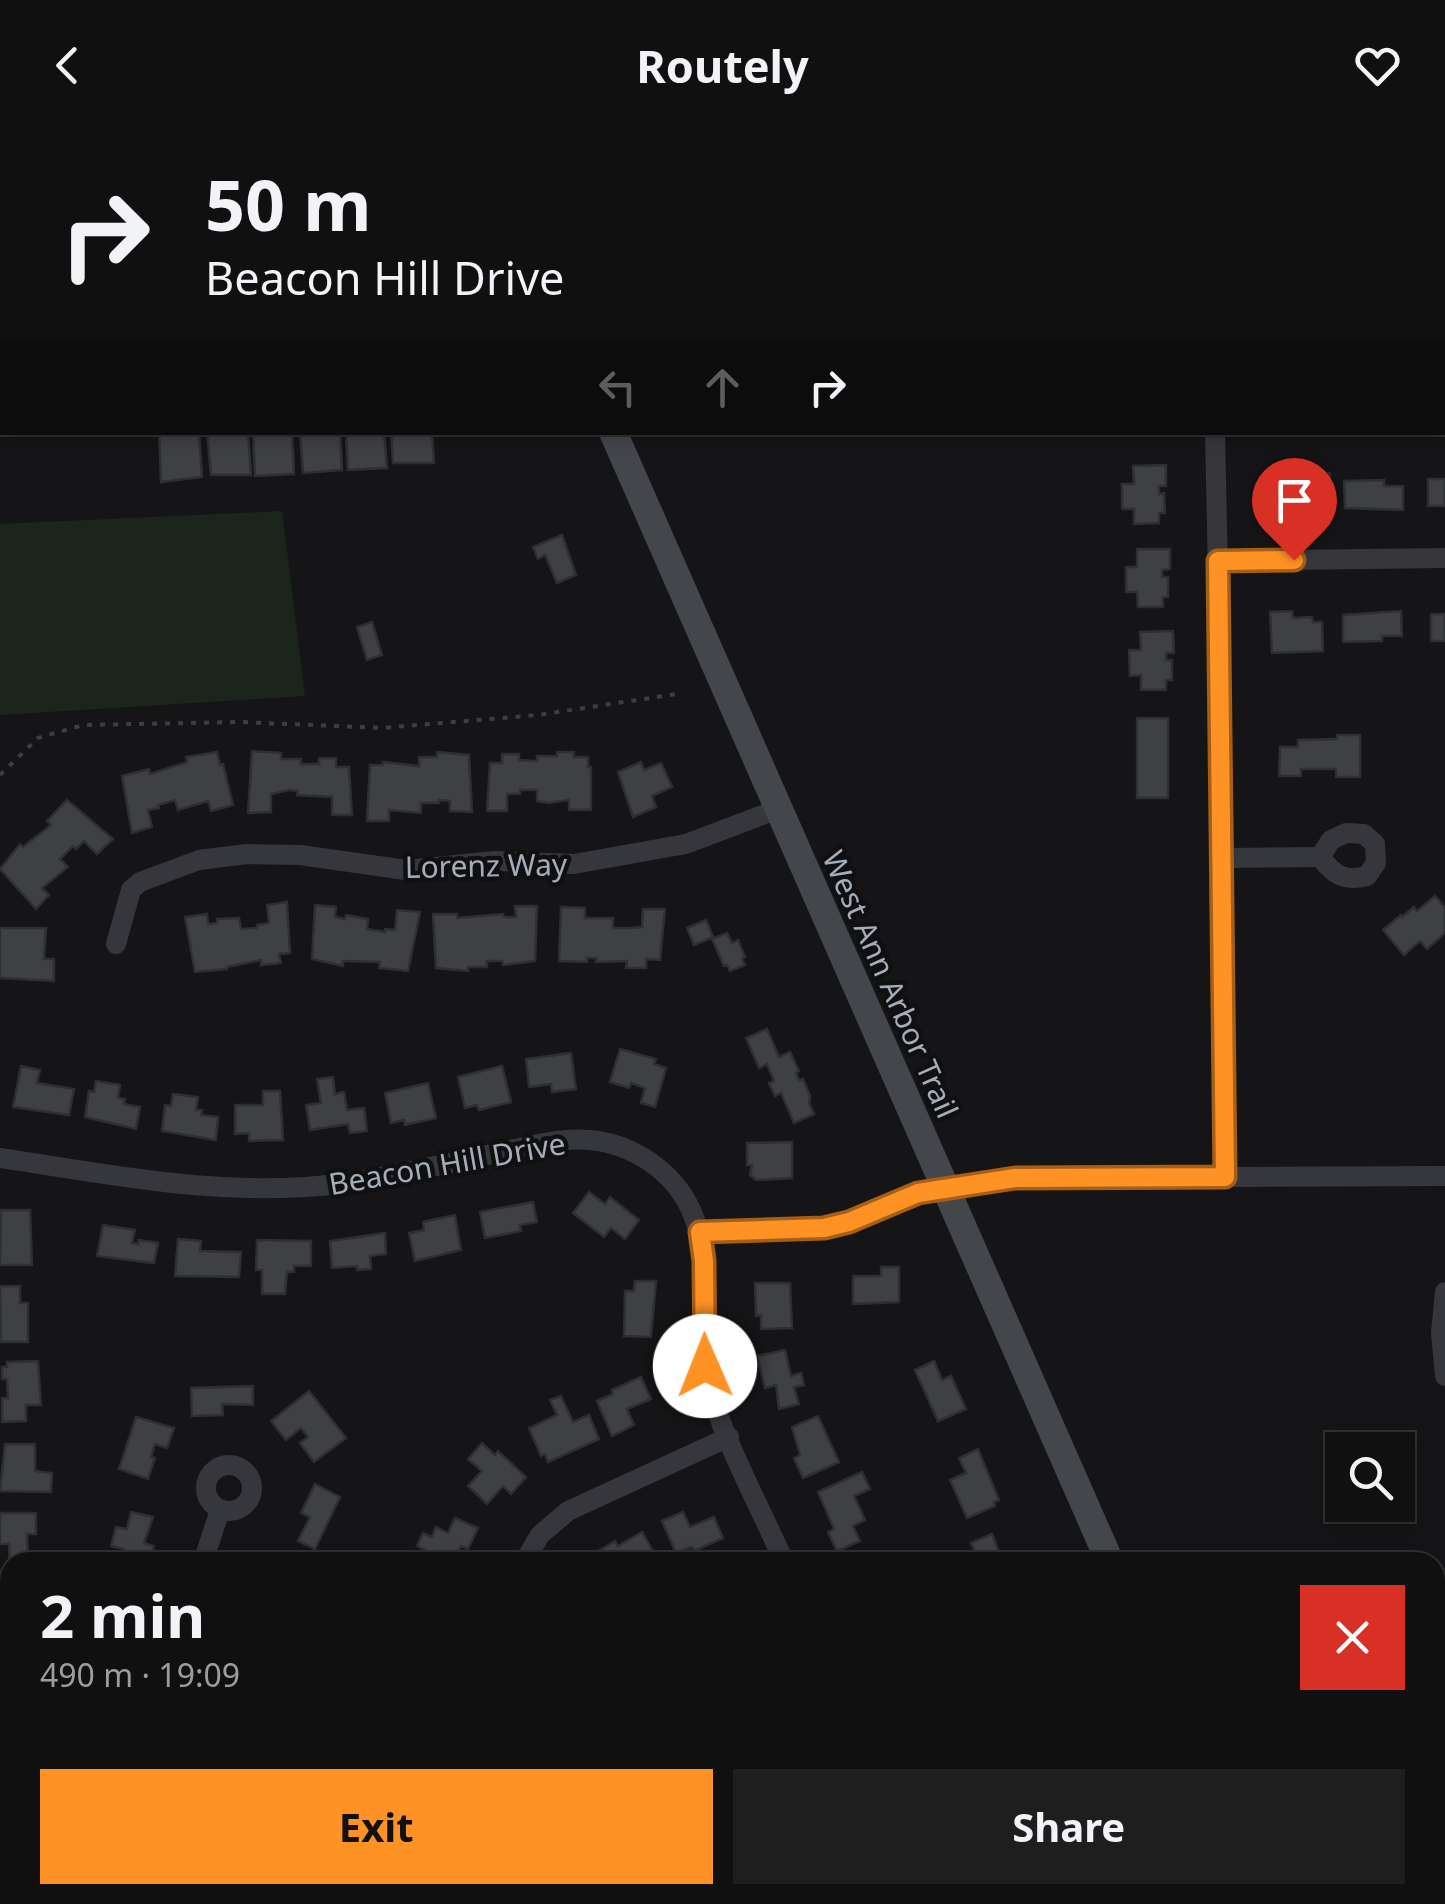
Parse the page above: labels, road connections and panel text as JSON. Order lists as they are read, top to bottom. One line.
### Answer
{"streets":{"street":["Lorenz Way","West Ann Arbor Trail","Beacon Hill Drive"]},"crossings":[["Lorenz Way","West Ann Arbor Trail"]],"page":{"header":"Routely","turn":["50 m","Beacon Hill Drive"],"heading":["2 min","490 m · 19:09"],"buttons":["Exit","Share"]}}
